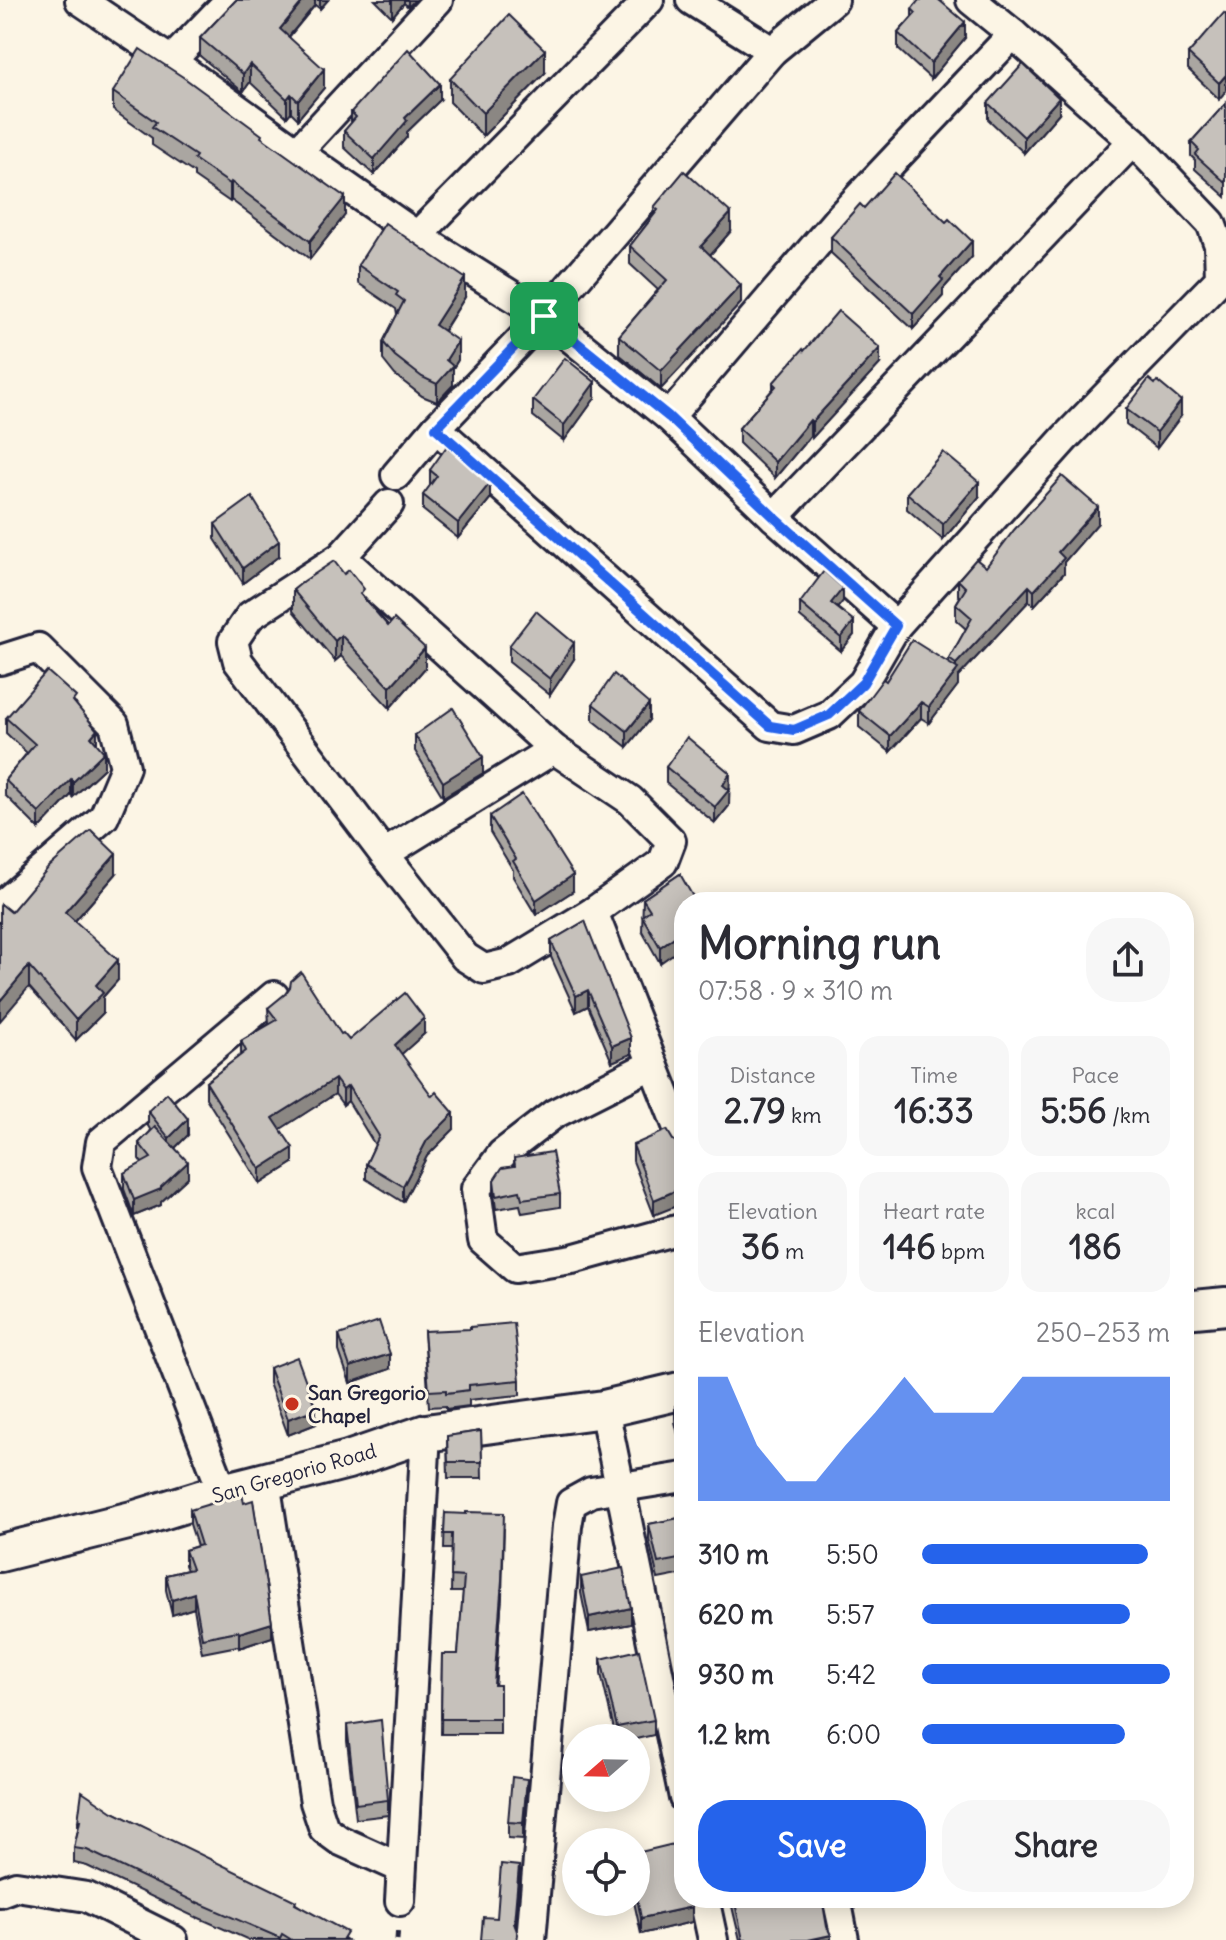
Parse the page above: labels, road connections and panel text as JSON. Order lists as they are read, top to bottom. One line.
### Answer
{"streets":{"street":["San Gregorio Road"]},"places":["San Gregorio Chapel"],"north":"left","page":{"heading":["Morning run","07:58 · 9 × 310 m"],"stats":[["Distance","2.79 km"],["Time","16:33"],["Pace","5:56 /km"],["Elevation","36 m"],["Heart rate","146 bpm"],["kcal","186"]],"chart":["Elevation","250–253 m"],"list":[{"name":"310 m","note":"5:50"},{"name":"620 m","note":"5:57"},{"name":"930 m","note":"5:42"},{"name":"1.2 km","note":"6:00"}],"buttons":["Save","Share"]}}
